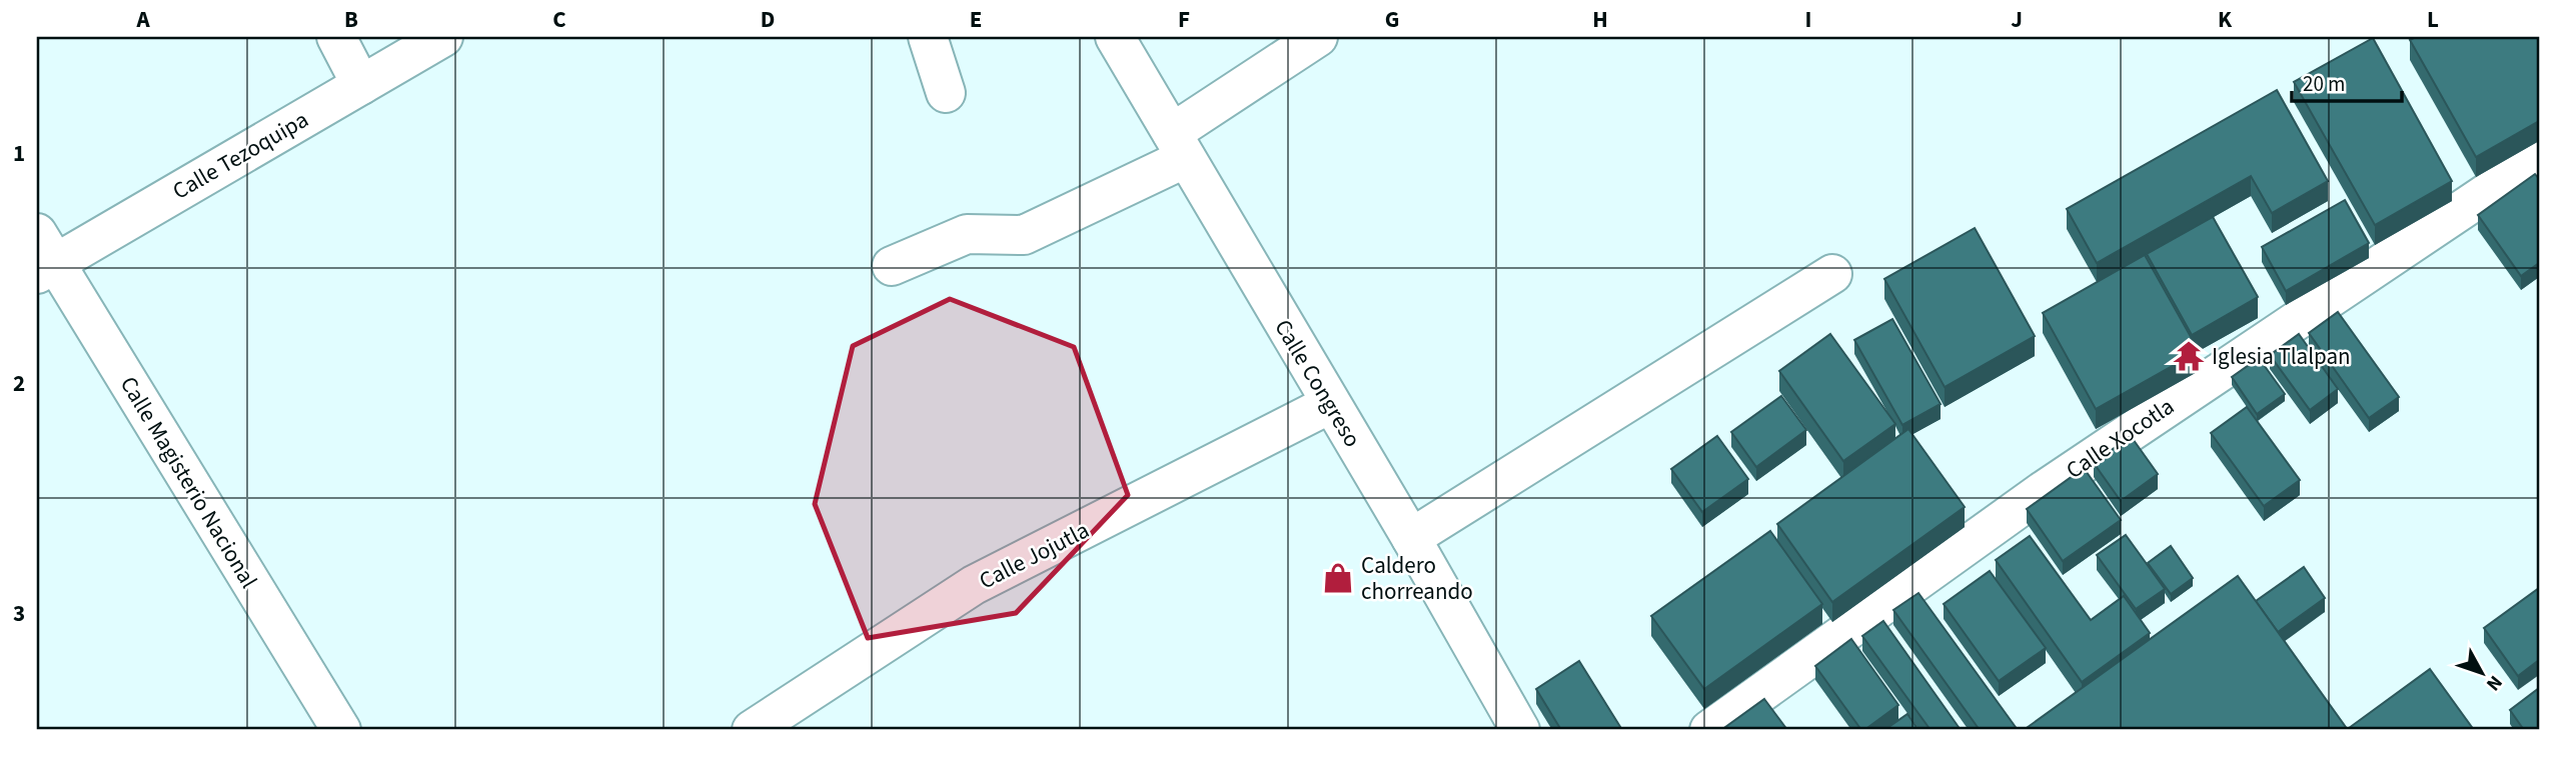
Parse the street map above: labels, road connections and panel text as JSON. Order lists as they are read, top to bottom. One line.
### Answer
{"streets":{"street":["Calle Tezoquipa","Calle Congreso","Calle Xocotla","Calle Magisterio Nacional","Calle Jojutla"]},"crossings":[["Calle Tezoquipa","Calle Magisterio Nacional"],["Calle Congreso","Calle Jojutla"]],"places":{"temple":["Iglesia Tlalpan"],"shop":["Caldero chorreando"]},"scale_bar":"20 m","north":"bottom right","grid":{"columns":["A","B","C","D","E","F","G","H","I","J","K","L"],"rows":["1","2","3"]}}
